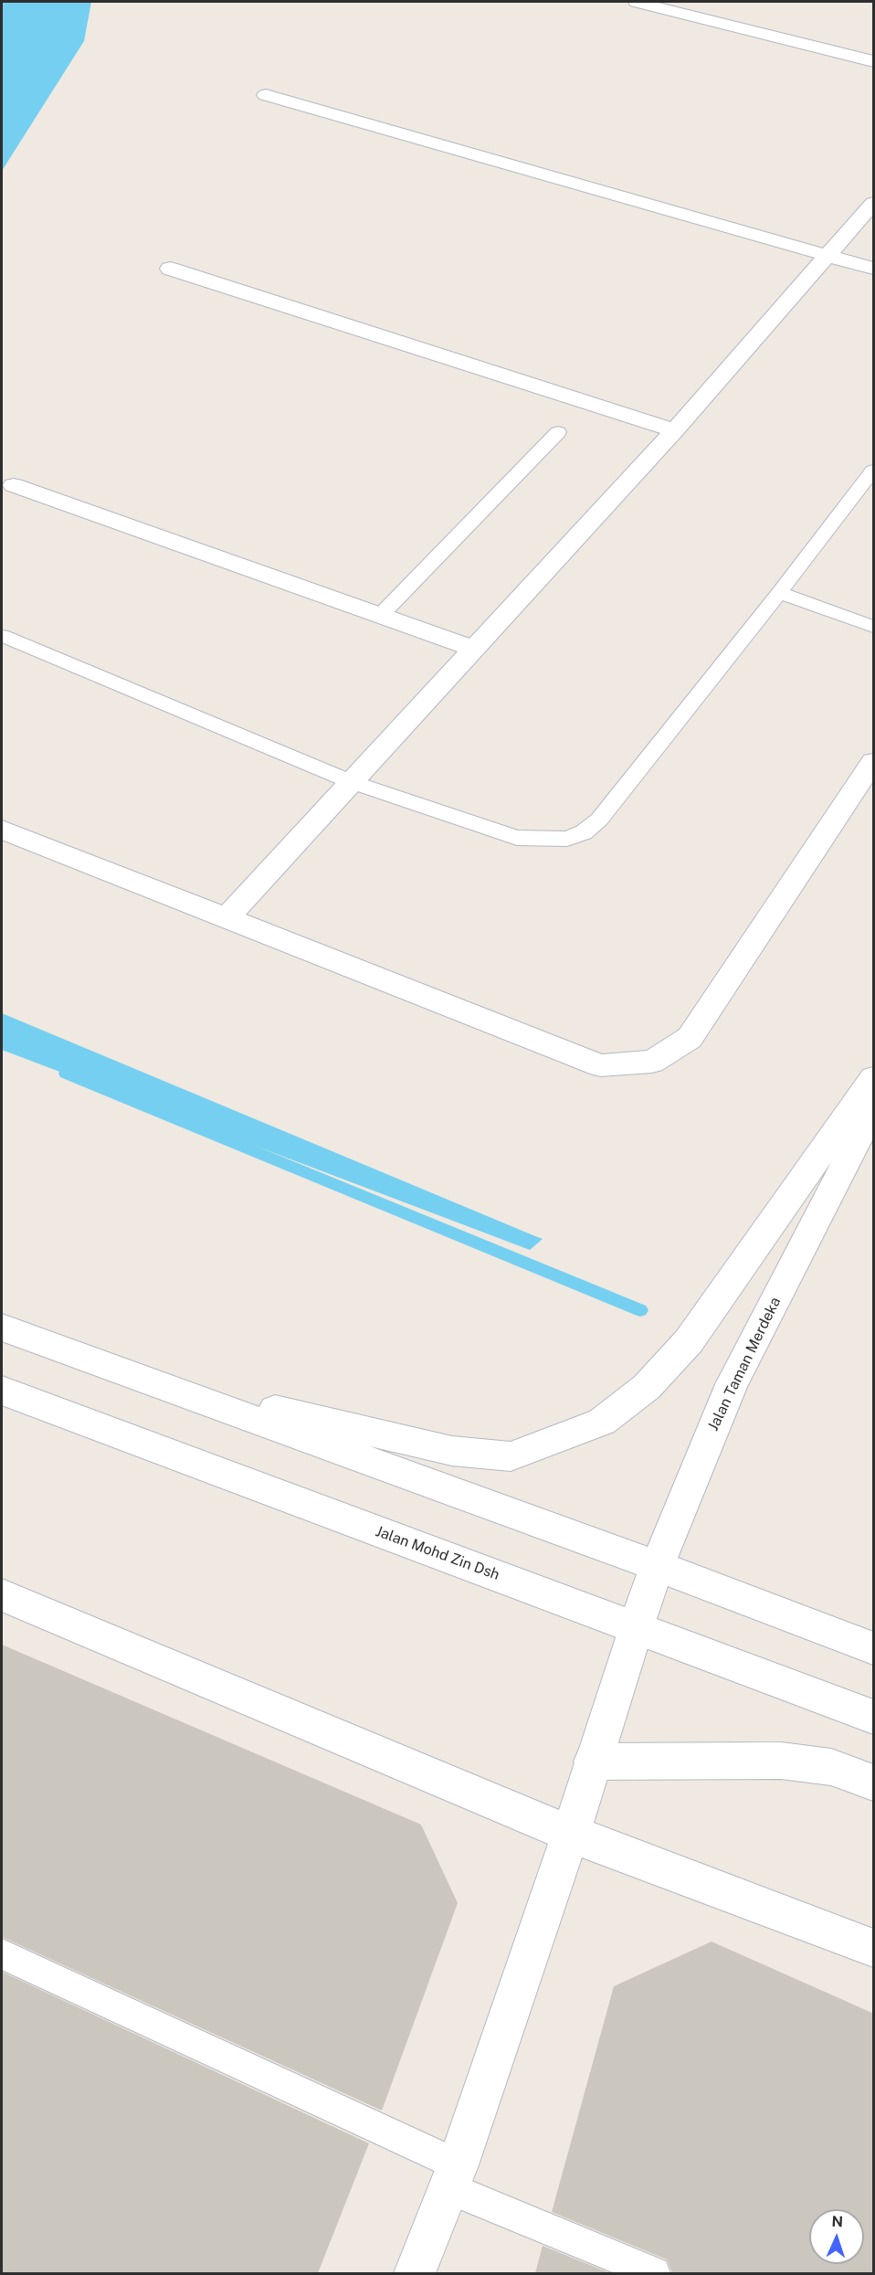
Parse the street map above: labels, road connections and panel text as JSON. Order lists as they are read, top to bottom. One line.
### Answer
{"streets":{"street":["Jalan Taman Merdeka","Jalan Mohd Zin Dsh"]},"crossings":[["Jalan Taman Merdeka","Jalan Mohd Zin Dsh"]],"north":"top"}
